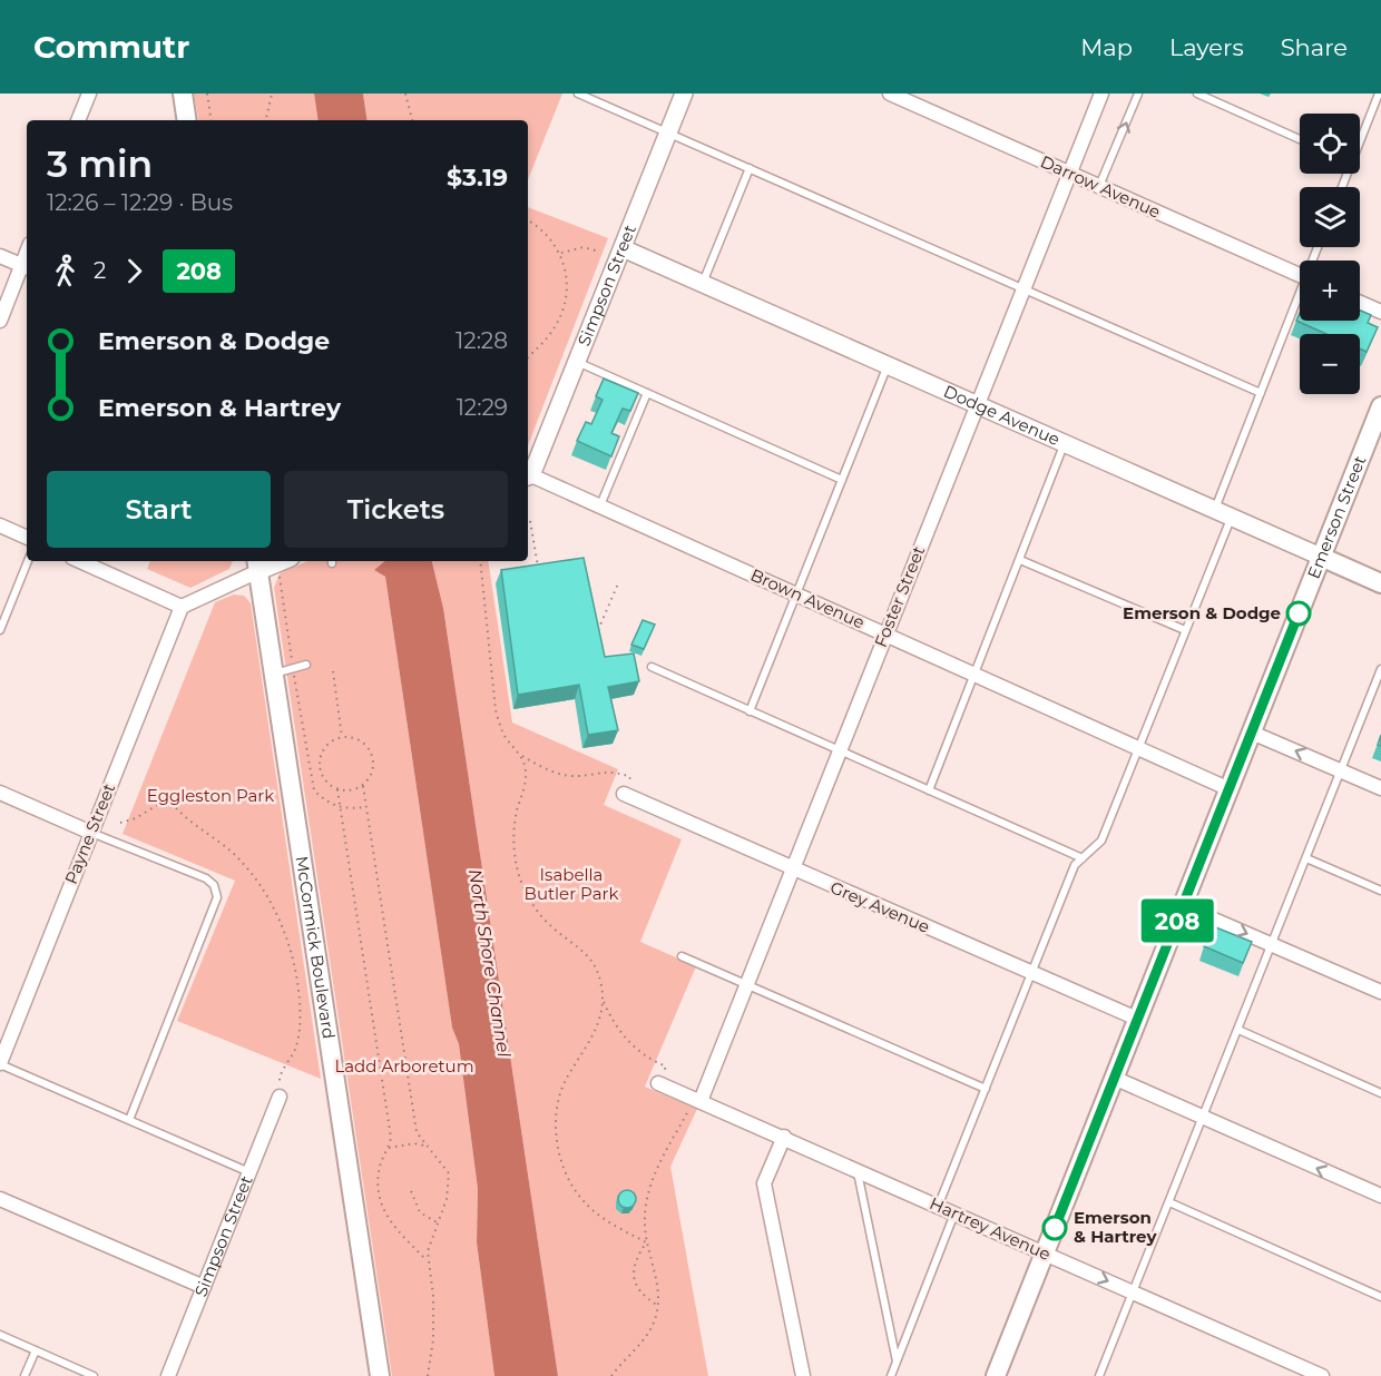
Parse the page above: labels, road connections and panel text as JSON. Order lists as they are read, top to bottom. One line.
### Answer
{"streets":{"main road":["Dodge Avenue","Emerson Street","McCormick Boulevard"],"street":["Darrow Avenue","Simpson Street","Foster Street","Brown Avenue","Payne Street","Grey Avenue","Hartrey Avenue"]},"crossings":[["Darrow Avenue","Foster Street"],["Simpson Street","Dodge Avenue"],["Simpson Street","Brown Avenue"],["Dodge Avenue","Emerson Street"],["Dodge Avenue","Foster Street"],["Emerson Street","Brown Avenue"],["Emerson Street","Grey Avenue"],["Emerson Street","Hartrey Avenue"],["Foster Street","Brown Avenue"],["Foster Street","Grey Avenue"],["Foster Street","Hartrey Avenue"]],"water":["North Shore Channel"],"parks":["Eggleston Park","Isabella Butler Park","Ladd Arboretum"],"places":["Emerson & Dodge","Emerson & Hartrey"],"lines":["bus line 208"],"page":{"header":"Commutr","nav":["Map","Layers","Share"],"on_map":"208","map_buttons":["+","−"],"heading":["3 min","12:26 – 12:29 · Bus","$3.19"],"legs":["2","208"],"list":[{"name":"Emerson & Dodge","value":"12:28"},{"name":"Emerson & Hartrey","value":"12:29"}],"buttons":["Start","Tickets"]}}
